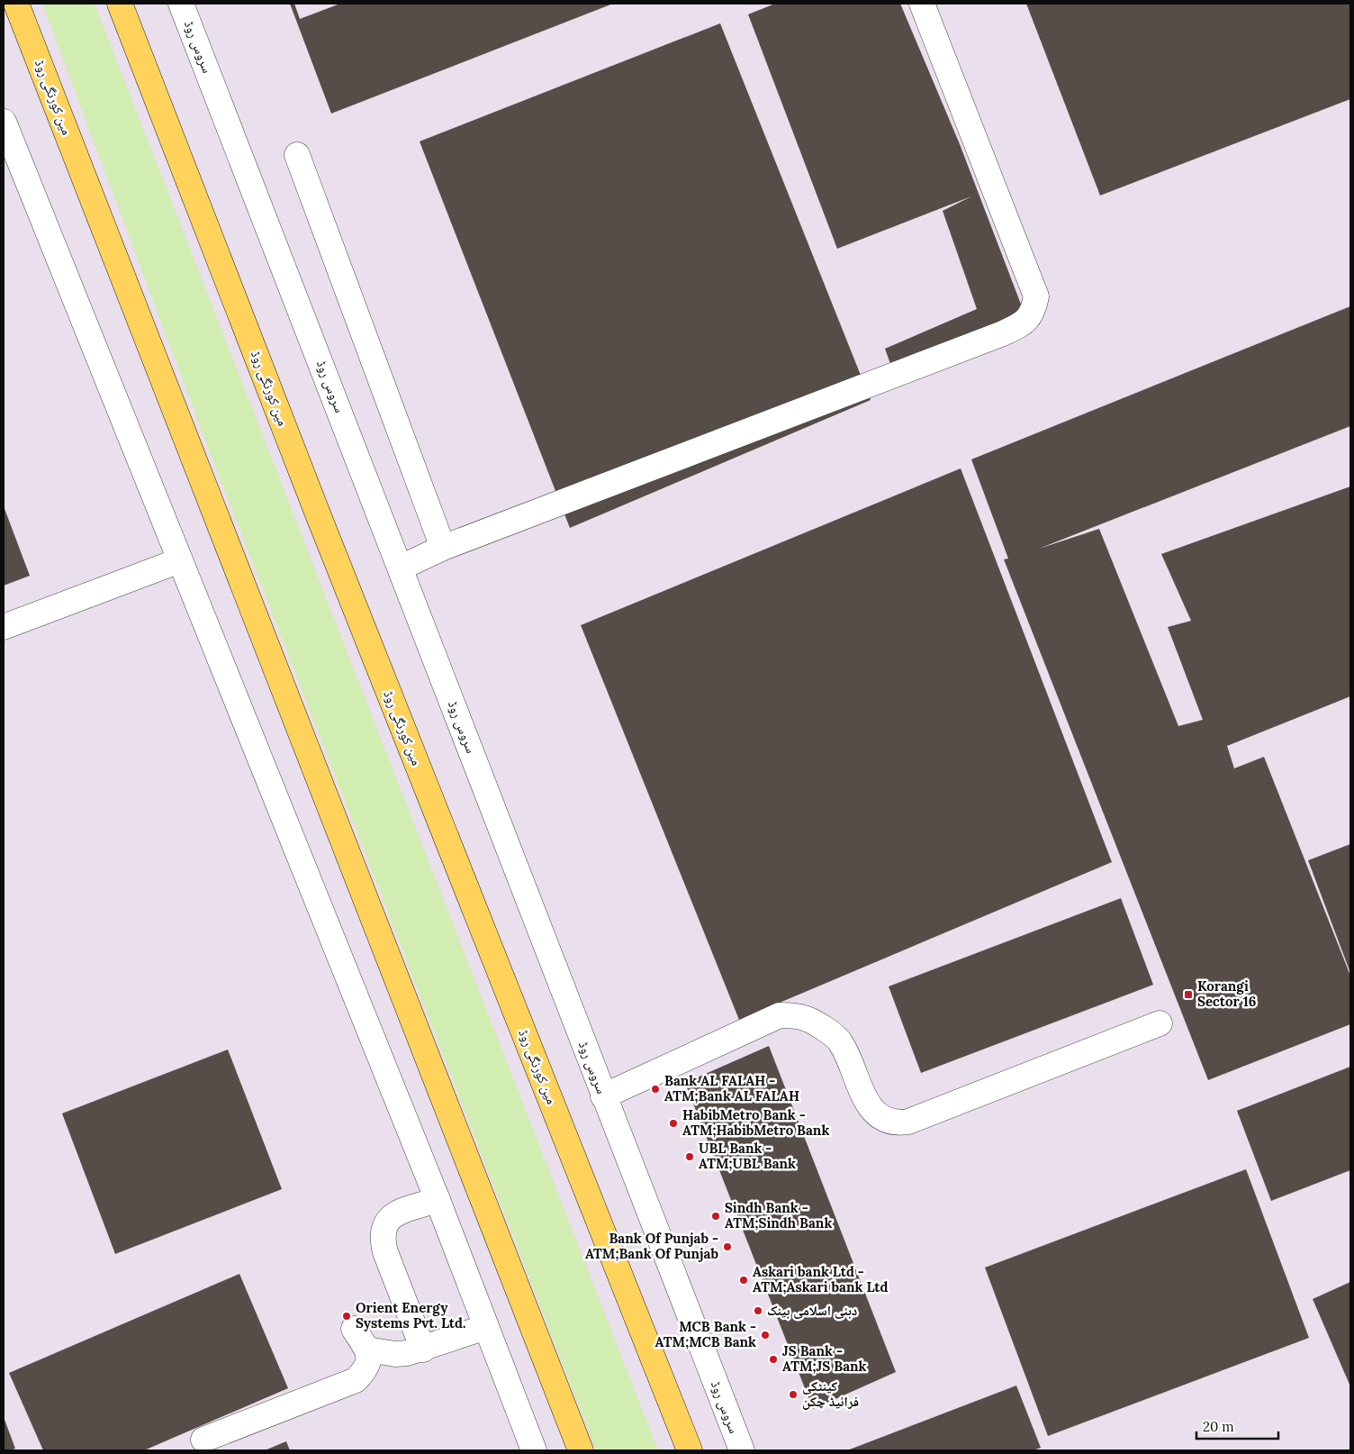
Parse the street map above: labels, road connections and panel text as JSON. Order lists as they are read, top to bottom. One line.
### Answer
{"streets":{"main road":["مین کورنگی روڈ"],"street":["سروس روڈ"]},"places":{"transit":["Korangi Sector 16"],"other":["Bank AL FALAH - ATM;Bank AL FALAH","HabibMetro Bank - ATM;HabibMetro Bank","UBL Bank - ATM;UBL Bank","Sindh Bank - ATM;Sindh Bank","Bank Of Punjab - ATM;Bank Of Punjab","Askari bank Ltd - ATM;Askari bank Ltd","دبئی اسلامی بینک","Orient Energy Systems Pvt. Ltd.","MCB Bank - ATM;MCB Bank","JS Bank - ATM;JS Bank","کینٹکی فرائیڈ چکن"]},"scale_bar":"20 m"}
